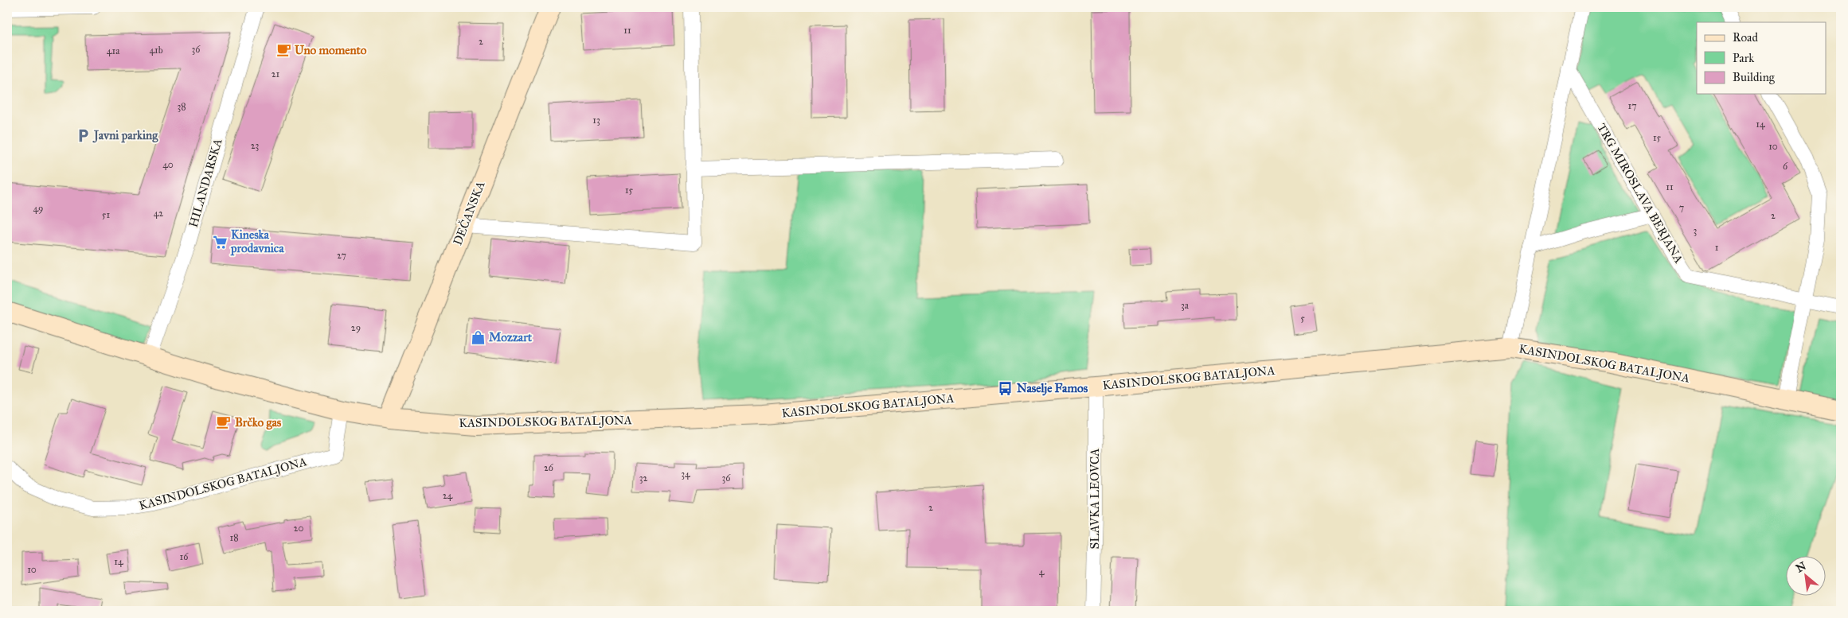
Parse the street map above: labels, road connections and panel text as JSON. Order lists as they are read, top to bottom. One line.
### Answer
{"streets":{"street":["HILANDARSKA","TRG MIROSLAVA BERJANA","DEČANSKA","KASINDOLSKOG BATALJONA","SLAVKA LEOVCA"]},"crossings":[["HILANDARSKA","KASINDOLSKOG BATALJONA"],["DEČANSKA","KASINDOLSKOG BATALJONA"],["KASINDOLSKOG BATALJONA","SLAVKA LEOVCA"]],"places":{"cafe":["Uno momento","Brčko gas"],"parking":["Javni parking"],"supermarket":["Kineska prodavnica"],"shop":["Mozzart"],"bus stop":["Naselje Famos"]},"house_numbers":["11","2","36","41b","41a","21","17","38","13","14","15","23","10","40","6","11","15","7","49","42","51","2","3","1","27","3a","5","29","26","34","32","36","24","2","20","18","16","14","10","4"],"legend":["Road","Park","Building"],"north":"top left"}
